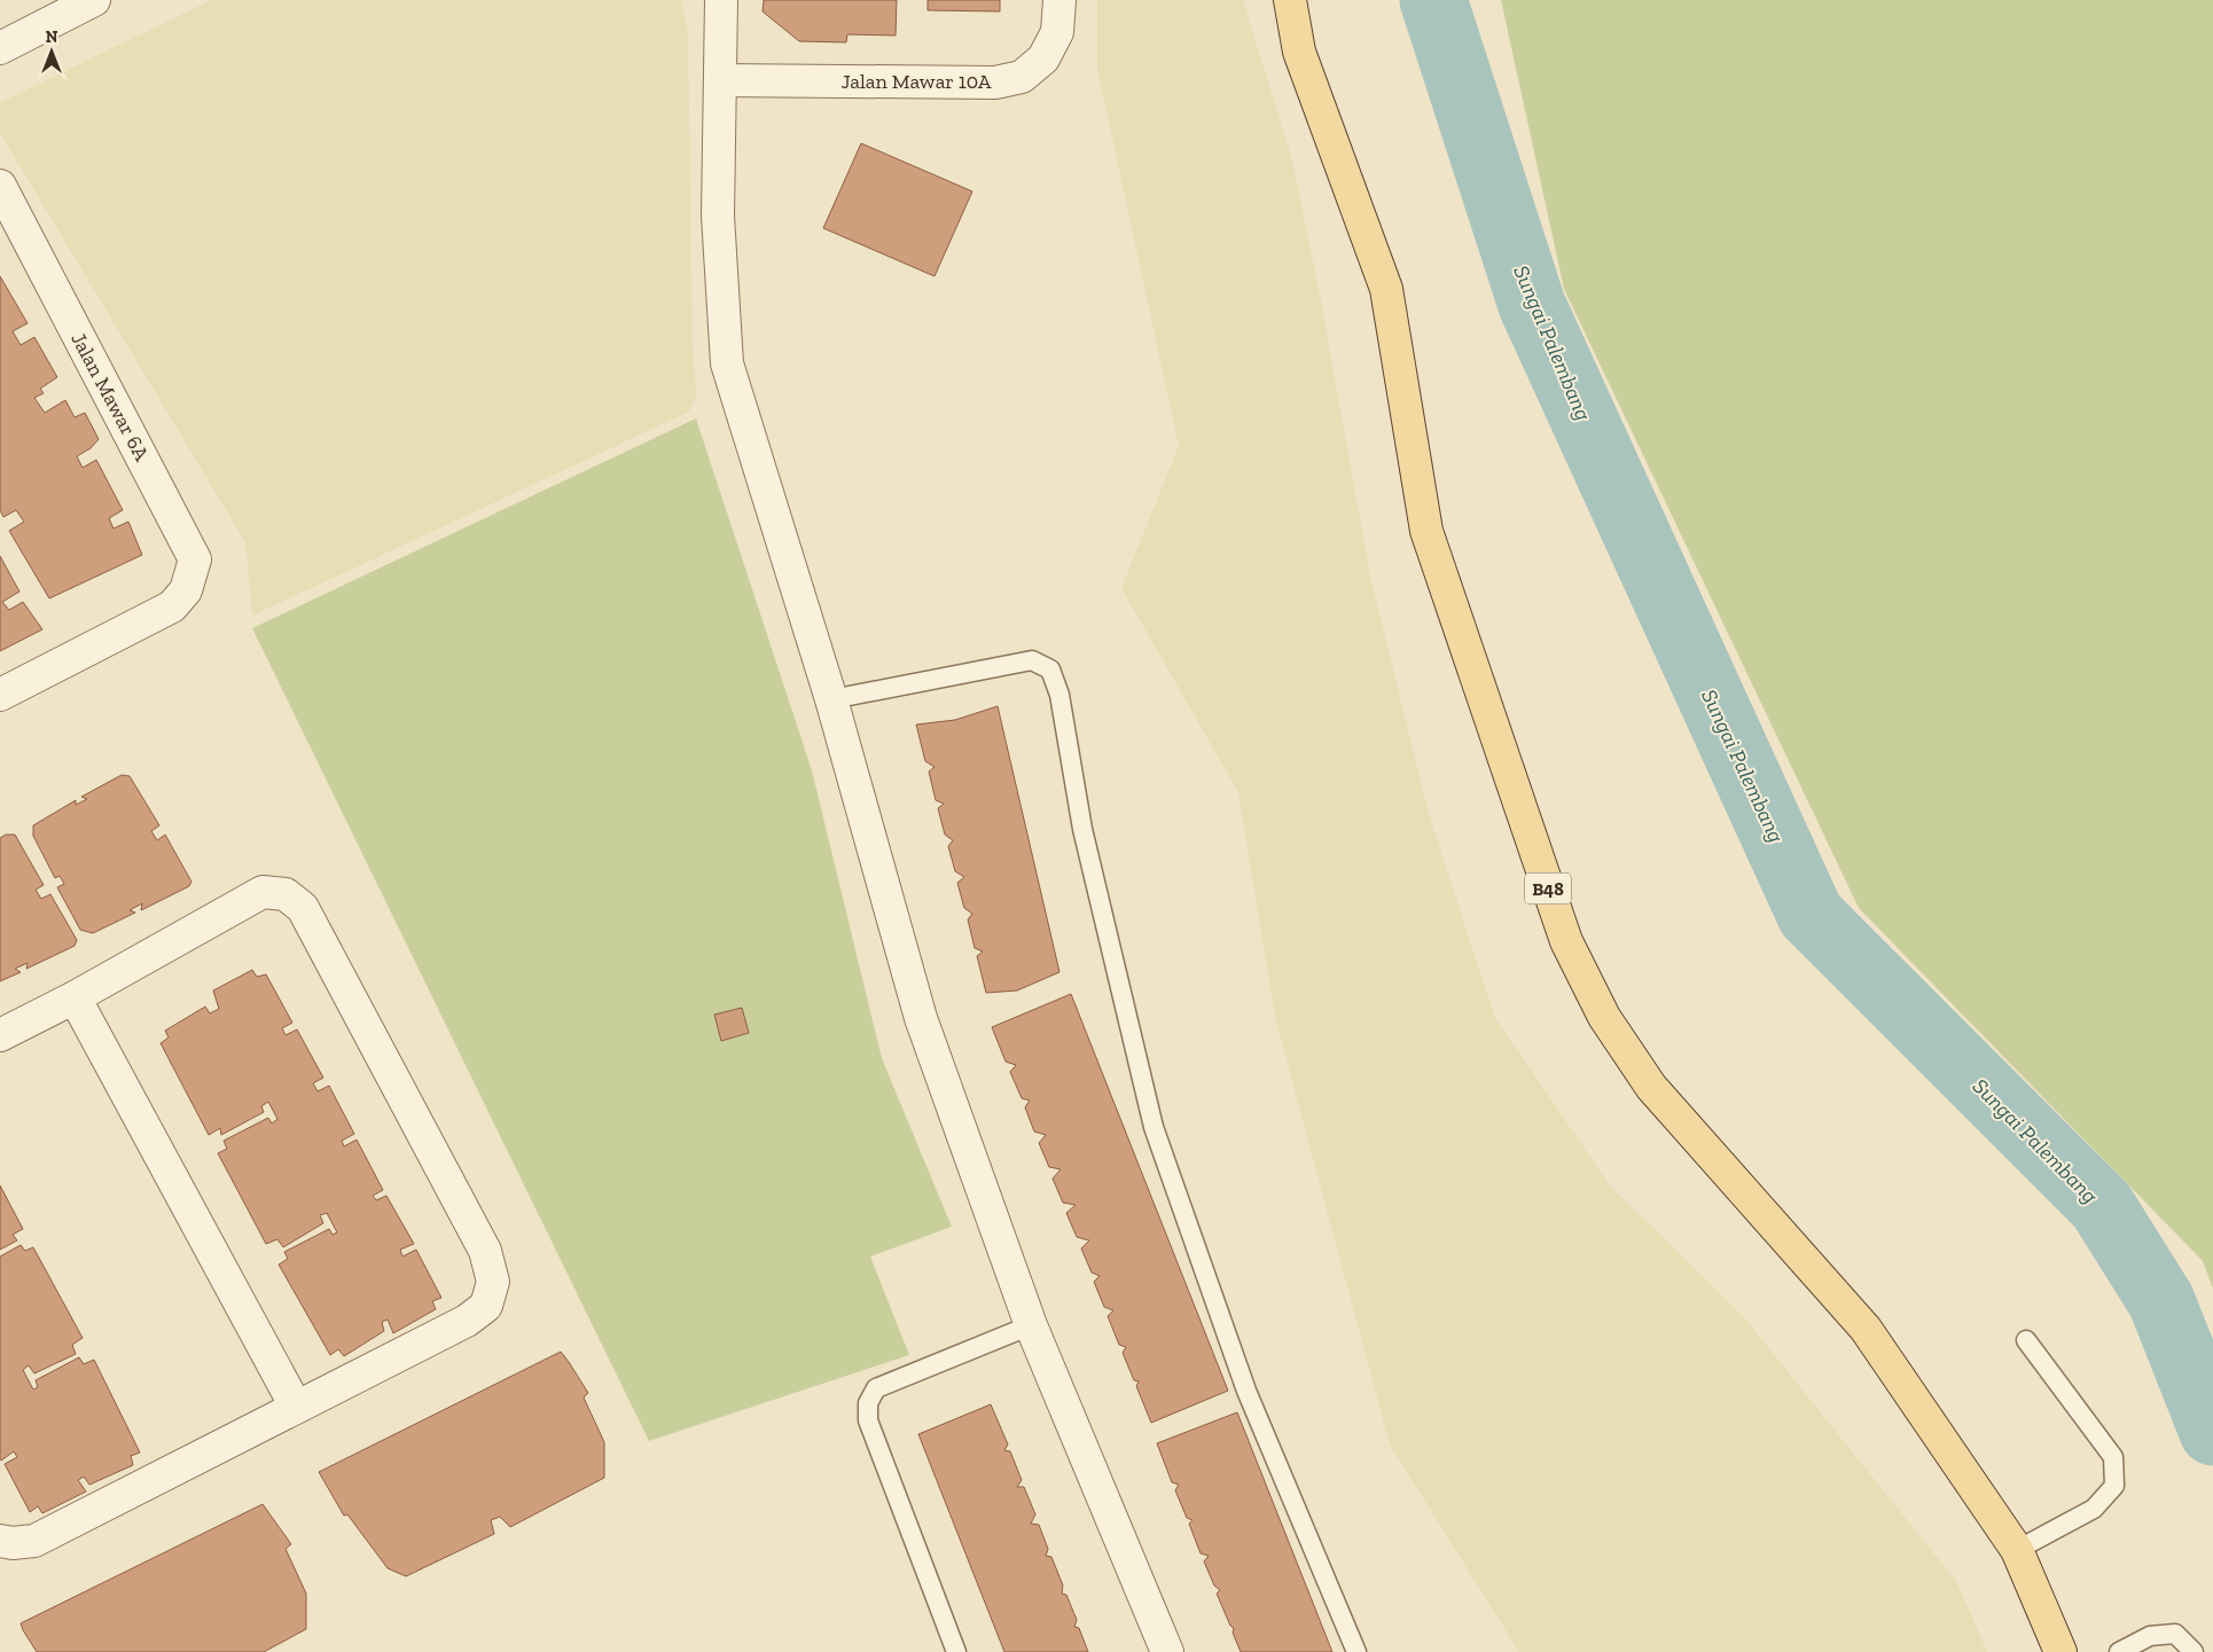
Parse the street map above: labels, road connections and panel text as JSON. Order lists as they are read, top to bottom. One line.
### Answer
{"streets":{"main road":["B48"],"street":["Jalan Mawar 10A","Jalan Mawar 6A"]},"water":["Sungai Palembang"],"north":"top"}
